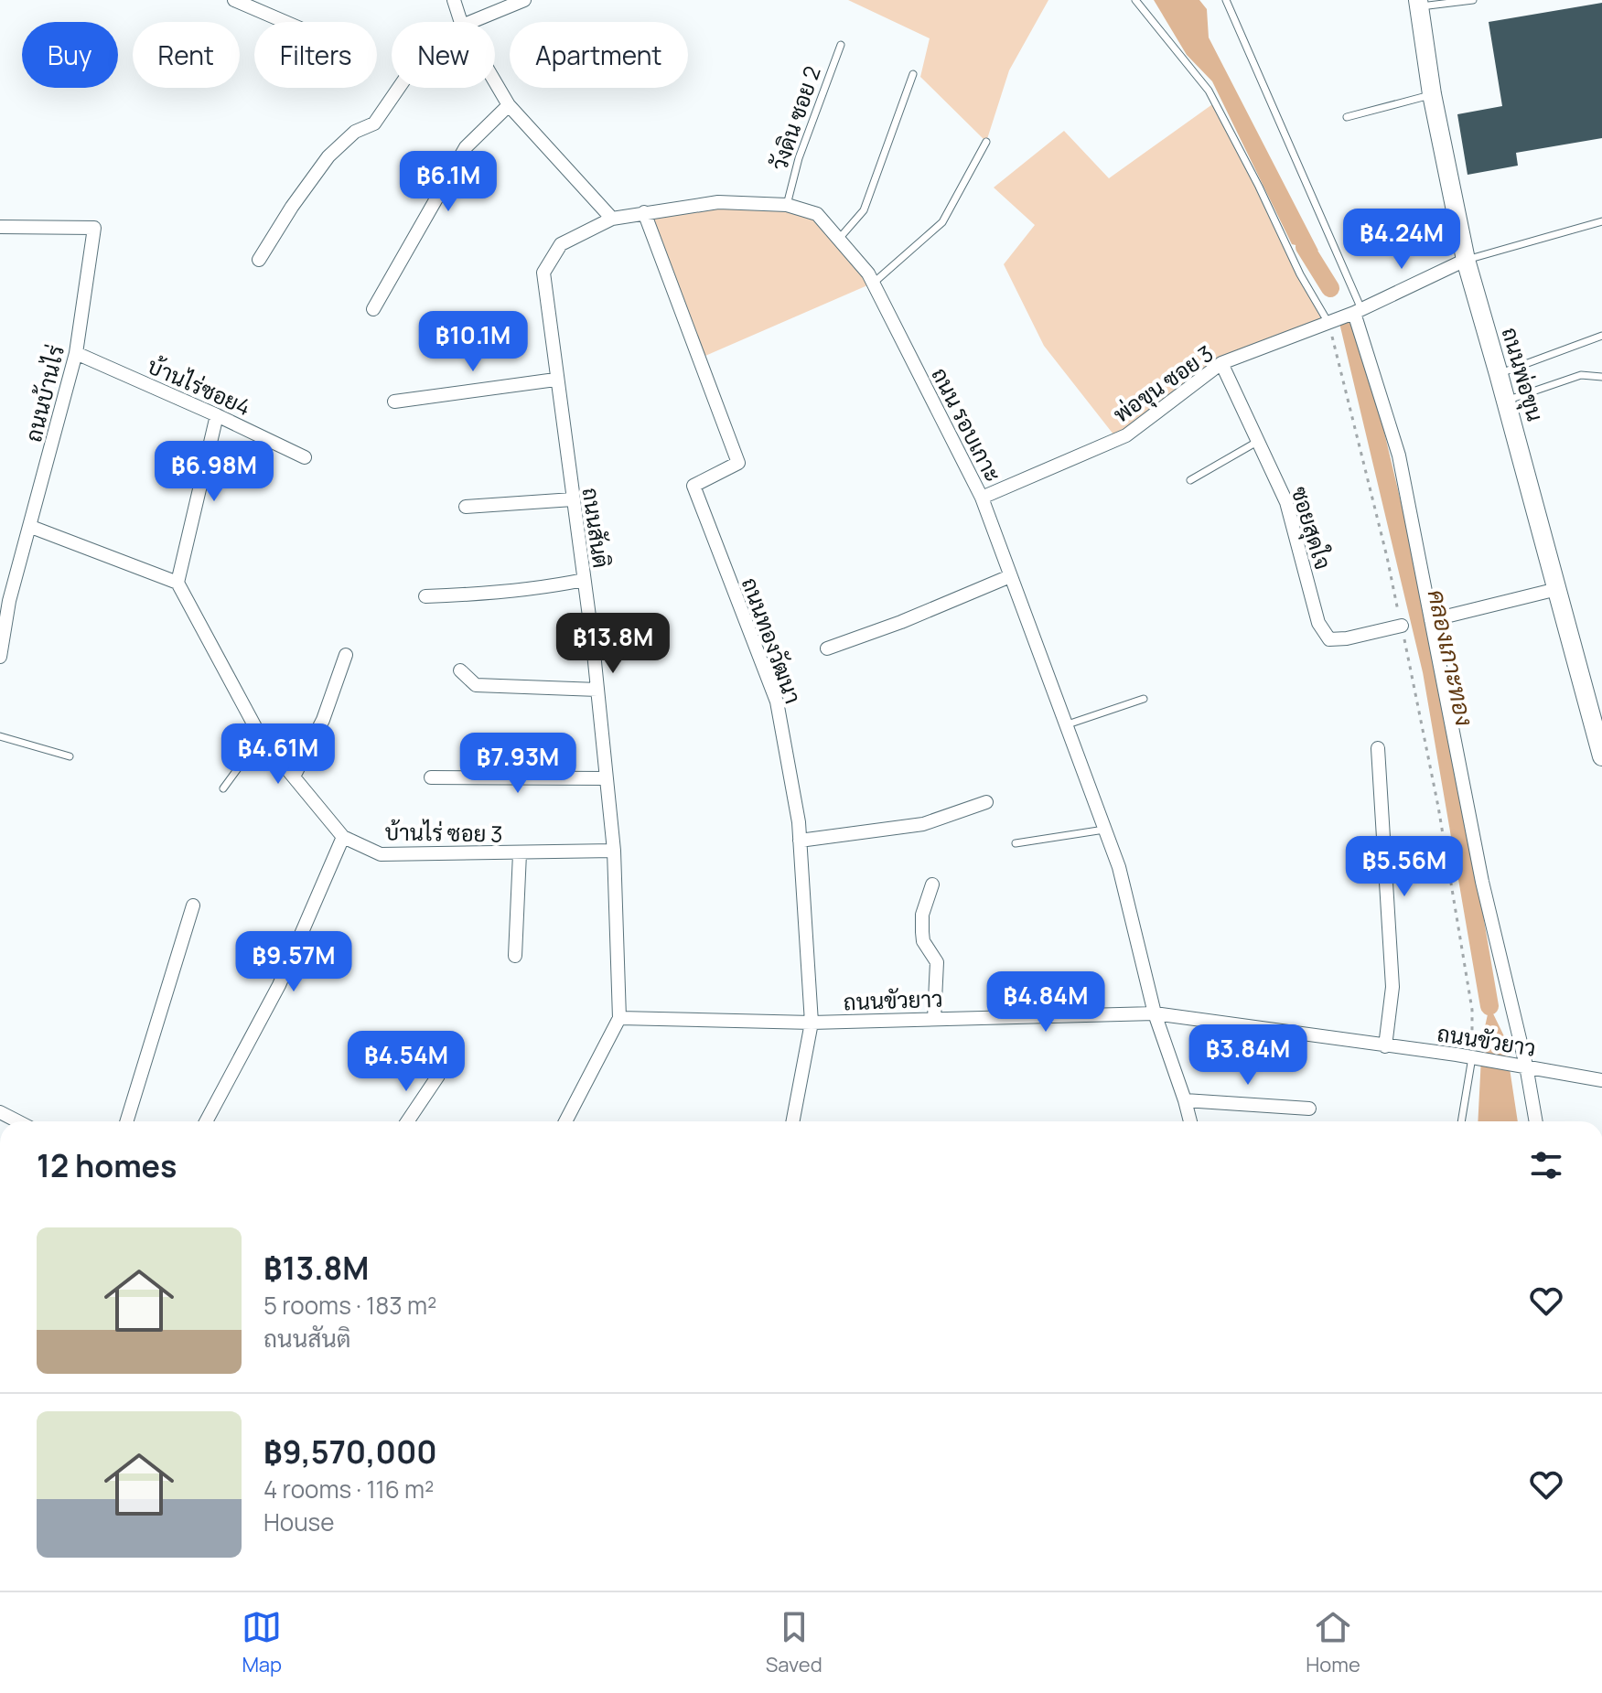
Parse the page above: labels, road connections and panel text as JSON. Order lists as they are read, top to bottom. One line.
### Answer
{"streets":{"main road":["ถนนพ่อขุน"],"street":["พ่อขุน ซอย 3","บ้านไร่ซอย4","ถนนบ้านไร่","ถนน รอบเกาะ","ถนนสันติ","ซอยสุดใจ","ถนนทองวัฒนา","บ้านไร่ ซอย 3","ถนนขัวยาว"],"lane":["วังดิน ซอย 2"]},"crossings":[["วังดิน ซอย 2","ถนน รอบเกาะ"],["พ่อขุน ซอย 3","ถนน รอบเกาะ"],["พ่อขุน ซอย 3","ซอยสุดใจ"],["บ้านไร่ซอย4","ถนนบ้านไร่"],["ถนน รอบเกาะ","ถนนสันติ"],["ถนน รอบเกาะ","ถนนทองวัฒนา"],["ถนน รอบเกาะ","ถนนขัวยาว"],["ถนนสันติ","บ้านไร่ ซอย 3"],["ถนนสันติ","ถนนขัวยาว"],["ถนนทองวัฒนา","ถนนขัวยาว"]],"water":["คลองเกาะทอง"],"page":{"chip":["Buy","Rent","Filters","New","Apartment"],"price":["฿6.1M","฿4.24M","฿10.1M","฿6.98M","฿13.8M","฿4.61M","฿7.93M","฿5.56M","฿9.57M","฿4.84M","฿3.84M","฿4.54M"],"heading":"12 homes","list":[{"name":"฿13.8M","note":"5 rooms · 183 m² · ถนนสันติ"},{"name":"฿9,570,000","note":"4 rooms · 116 m² · House"}],"tabs":["Map","Saved","Home"]}}
